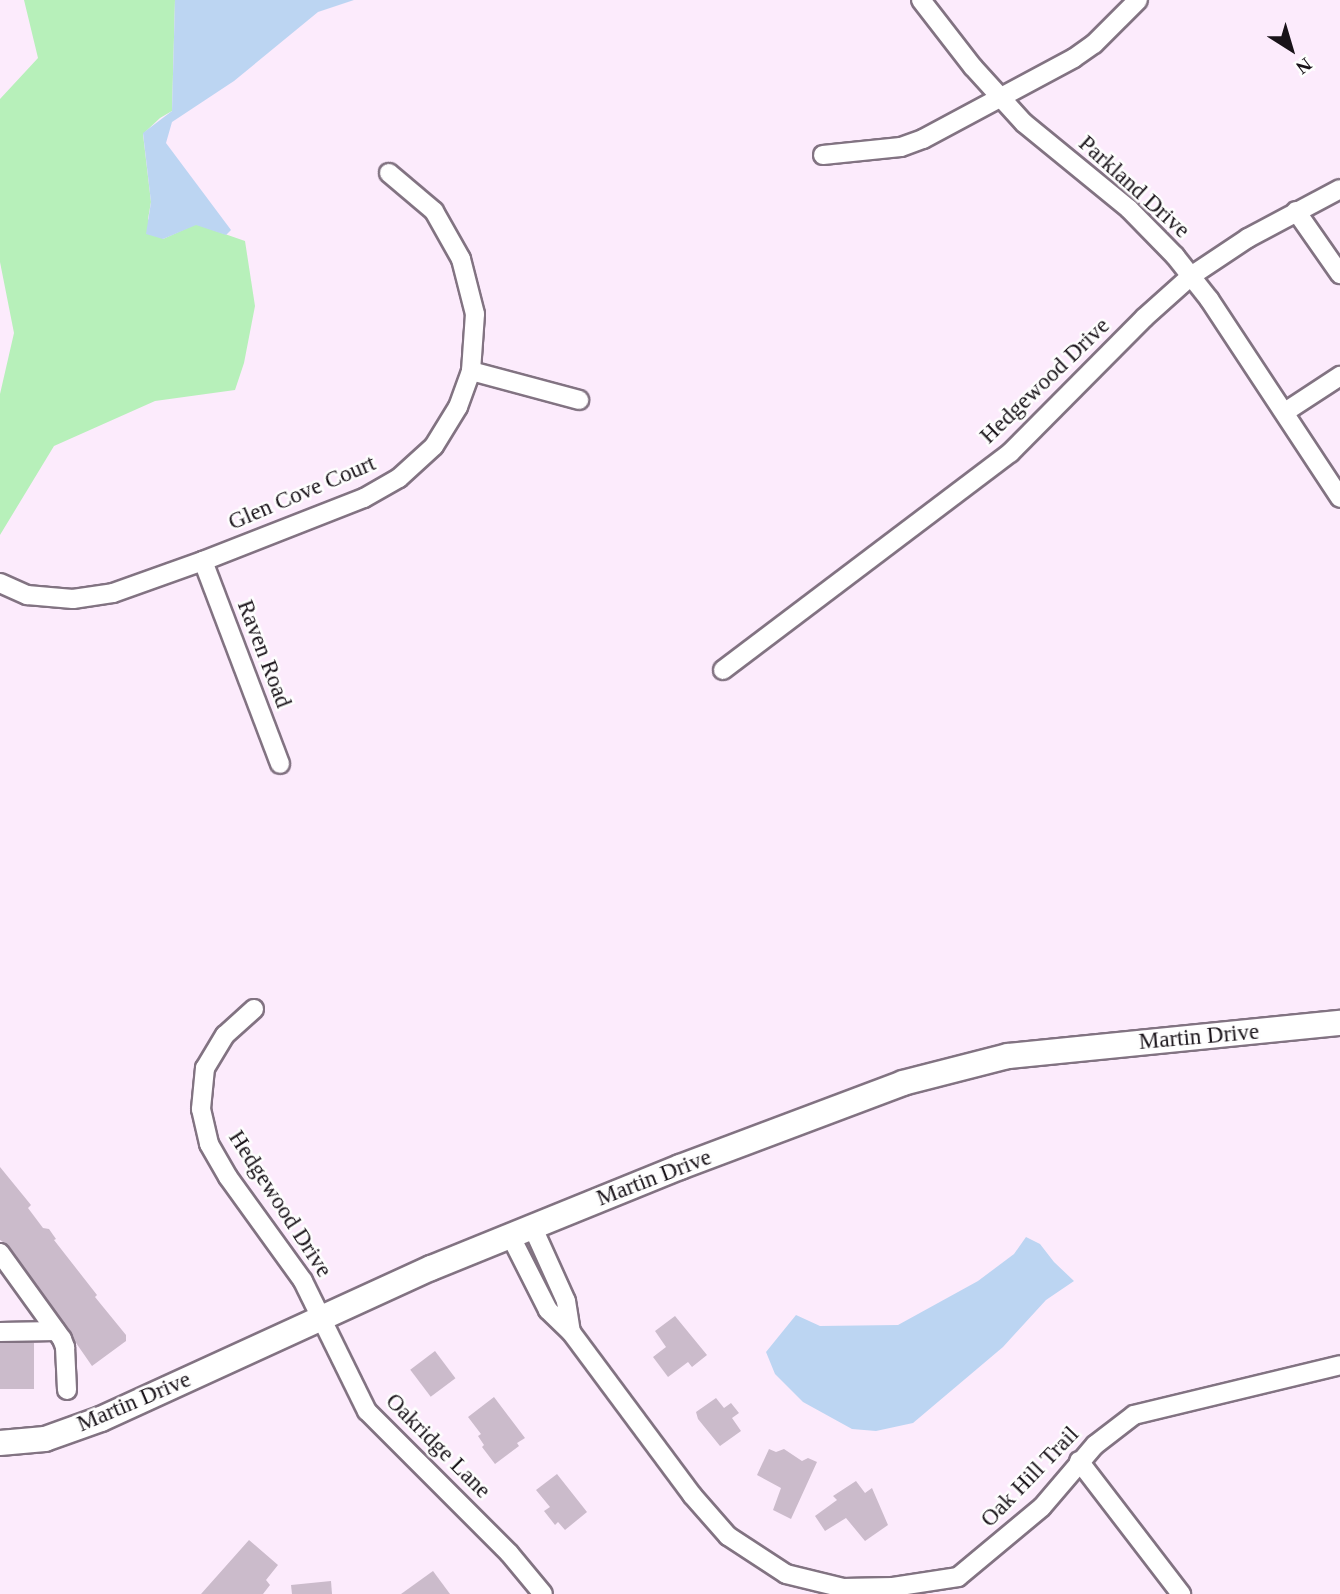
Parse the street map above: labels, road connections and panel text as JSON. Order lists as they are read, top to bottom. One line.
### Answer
{"streets":{"street":["Parkland Drive","Hedgewood Drive","Glen Cove Court","Raven Road","Martin Drive","Oakridge Lane","Oak Hill Trail"]},"crossings":[["Parkland Drive","Hedgewood Drive"],["Hedgewood Drive","Martin Drive"],["Hedgewood Drive","Oakridge Lane"],["Glen Cove Court","Raven Road"],["Martin Drive","Oakridge Lane"],["Martin Drive","Oak Hill Trail"]],"north":"bottom right"}
